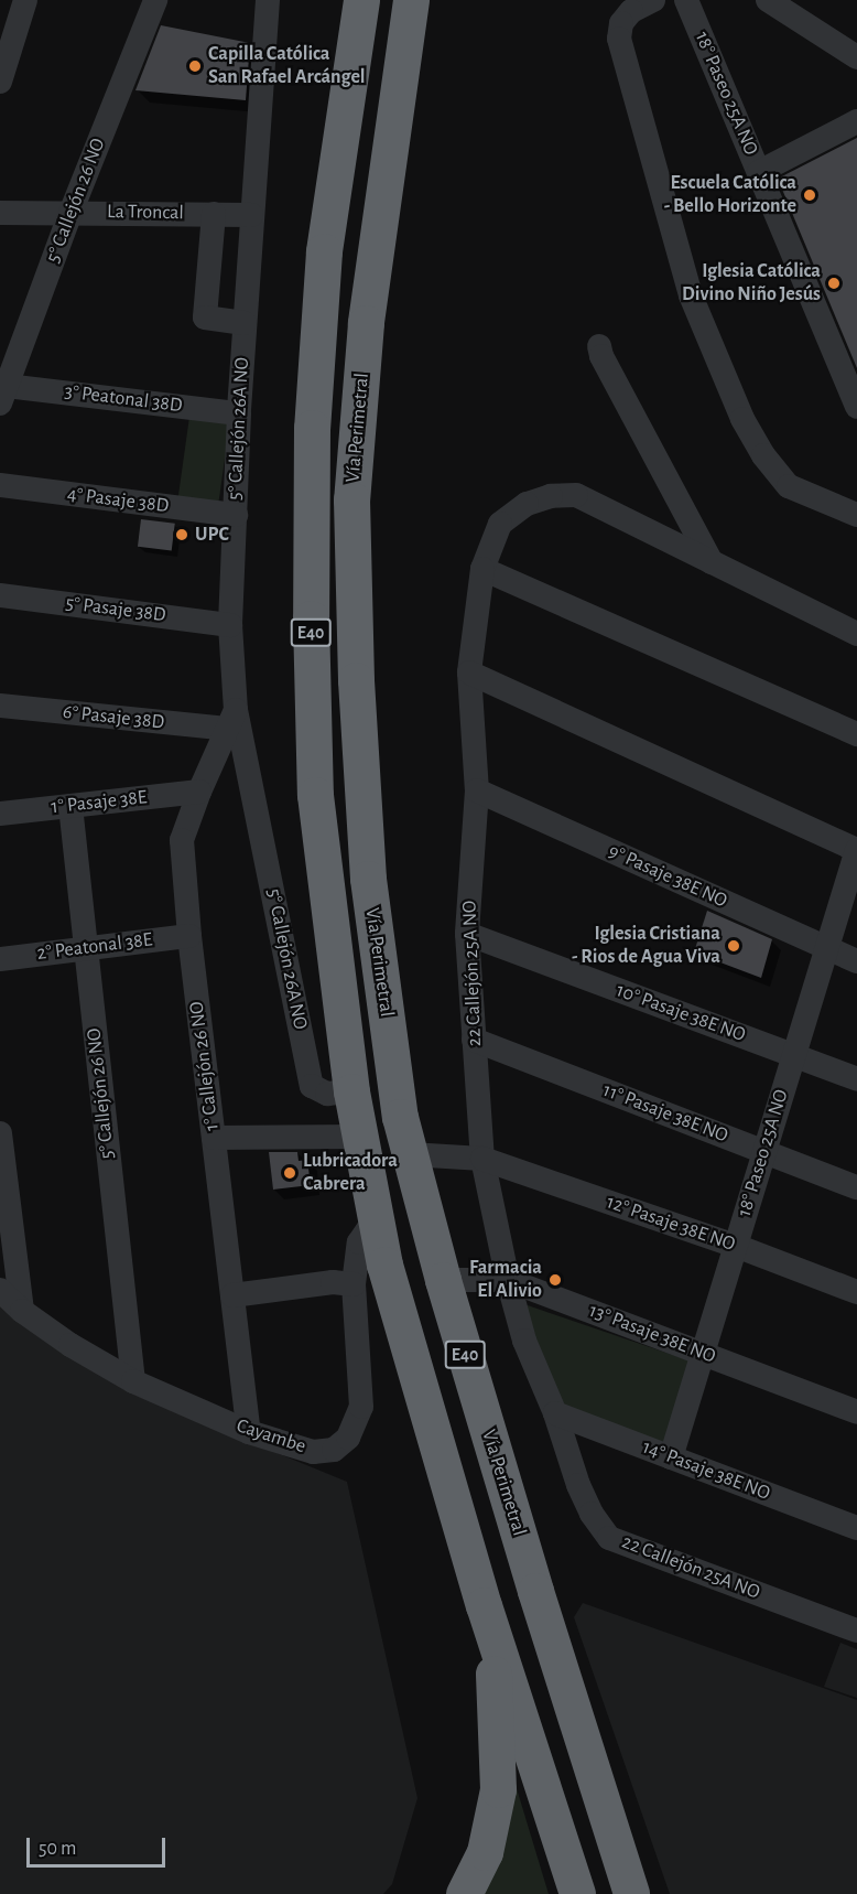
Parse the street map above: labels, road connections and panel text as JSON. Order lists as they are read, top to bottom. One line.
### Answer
{"streets":{"highway":["Vía Perimetral","E40"],"street":["18° Paseo 25A NO","5° Callejón 26 NO","La Troncal","3° Peatonal 38D","5° Callejón 26A NO","4° Pasaje 38D","5° Pasaje 38D","6° Pasaje 38D","1° Pasaje 38E","9° Pasaje 38E NO","2° Peatonal 38E","22 Callejón 25A NO","10° Pasaje 38E NO","1° Callejón 26 NO","11° Pasaje 38E NO","12° Pasaje 38E NO","13° Pasaje 38E NO","Cayambe","14° Pasaje 38E NO"]},"crossings":[["18° Paseo 25A NO","9° Pasaje 38E NO"],["18° Paseo 25A NO","10° Pasaje 38E NO"],["18° Paseo 25A NO","11° Pasaje 38E NO"],["18° Paseo 25A NO","12° Pasaje 38E NO"],["18° Paseo 25A NO","13° Pasaje 38E NO"],["18° Paseo 25A NO","14° Pasaje 38E NO"],["5° Callejón 26 NO","La Troncal"],["5° Callejón 26 NO","3° Peatonal 38D"],["5° Callejón 26 NO","1° Pasaje 38E"],["5° Callejón 26 NO","2° Peatonal 38E"],["5° Callejón 26 NO","Cayambe"],["La Troncal","5° Callejón 26A NO"],["3° Peatonal 38D","5° Callejón 26A NO"],["Vía Perimetral","12° Pasaje 38E NO"],["Vía Perimetral","13° Pasaje 38E NO"],["5° Callejón 26A NO","4° Pasaje 38D"],["5° Callejón 26A NO","5° Pasaje 38D"],["5° Callejón 26A NO","E40"],["5° Callejón 26A NO","6° Pasaje 38D"],["5° Callejón 26A NO","1° Callejón 26 NO"],["E40","Cayambe"],["6° Pasaje 38D","1° Callejón 26 NO"],["1° Pasaje 38E","1° Callejón 26 NO"],["9° Pasaje 38E NO","22 Callejón 25A NO"],["2° Peatonal 38E","1° Callejón 26 NO"],["22 Callejón 25A NO","10° Pasaje 38E NO"],["22 Callejón 25A NO","11° Pasaje 38E NO"],["22 Callejón 25A NO","12° Pasaje 38E NO"],["22 Callejón 25A NO","13° Pasaje 38E NO"],["22 Callejón 25A NO","14° Pasaje 38E NO"],["1° Callejón 26 NO","Cayambe"]],"places":["Capilla Católica San Rafael Arcángel","Escuela Católica - Bello Horizonte","Iglesia Católica Divino Niño Jesús","UPC","Iglesia Cristiana - Rios de Agua Viva","Lubricadora Cabrera","Farmacia El Alivio"],"scale_bar":"50 m"}
